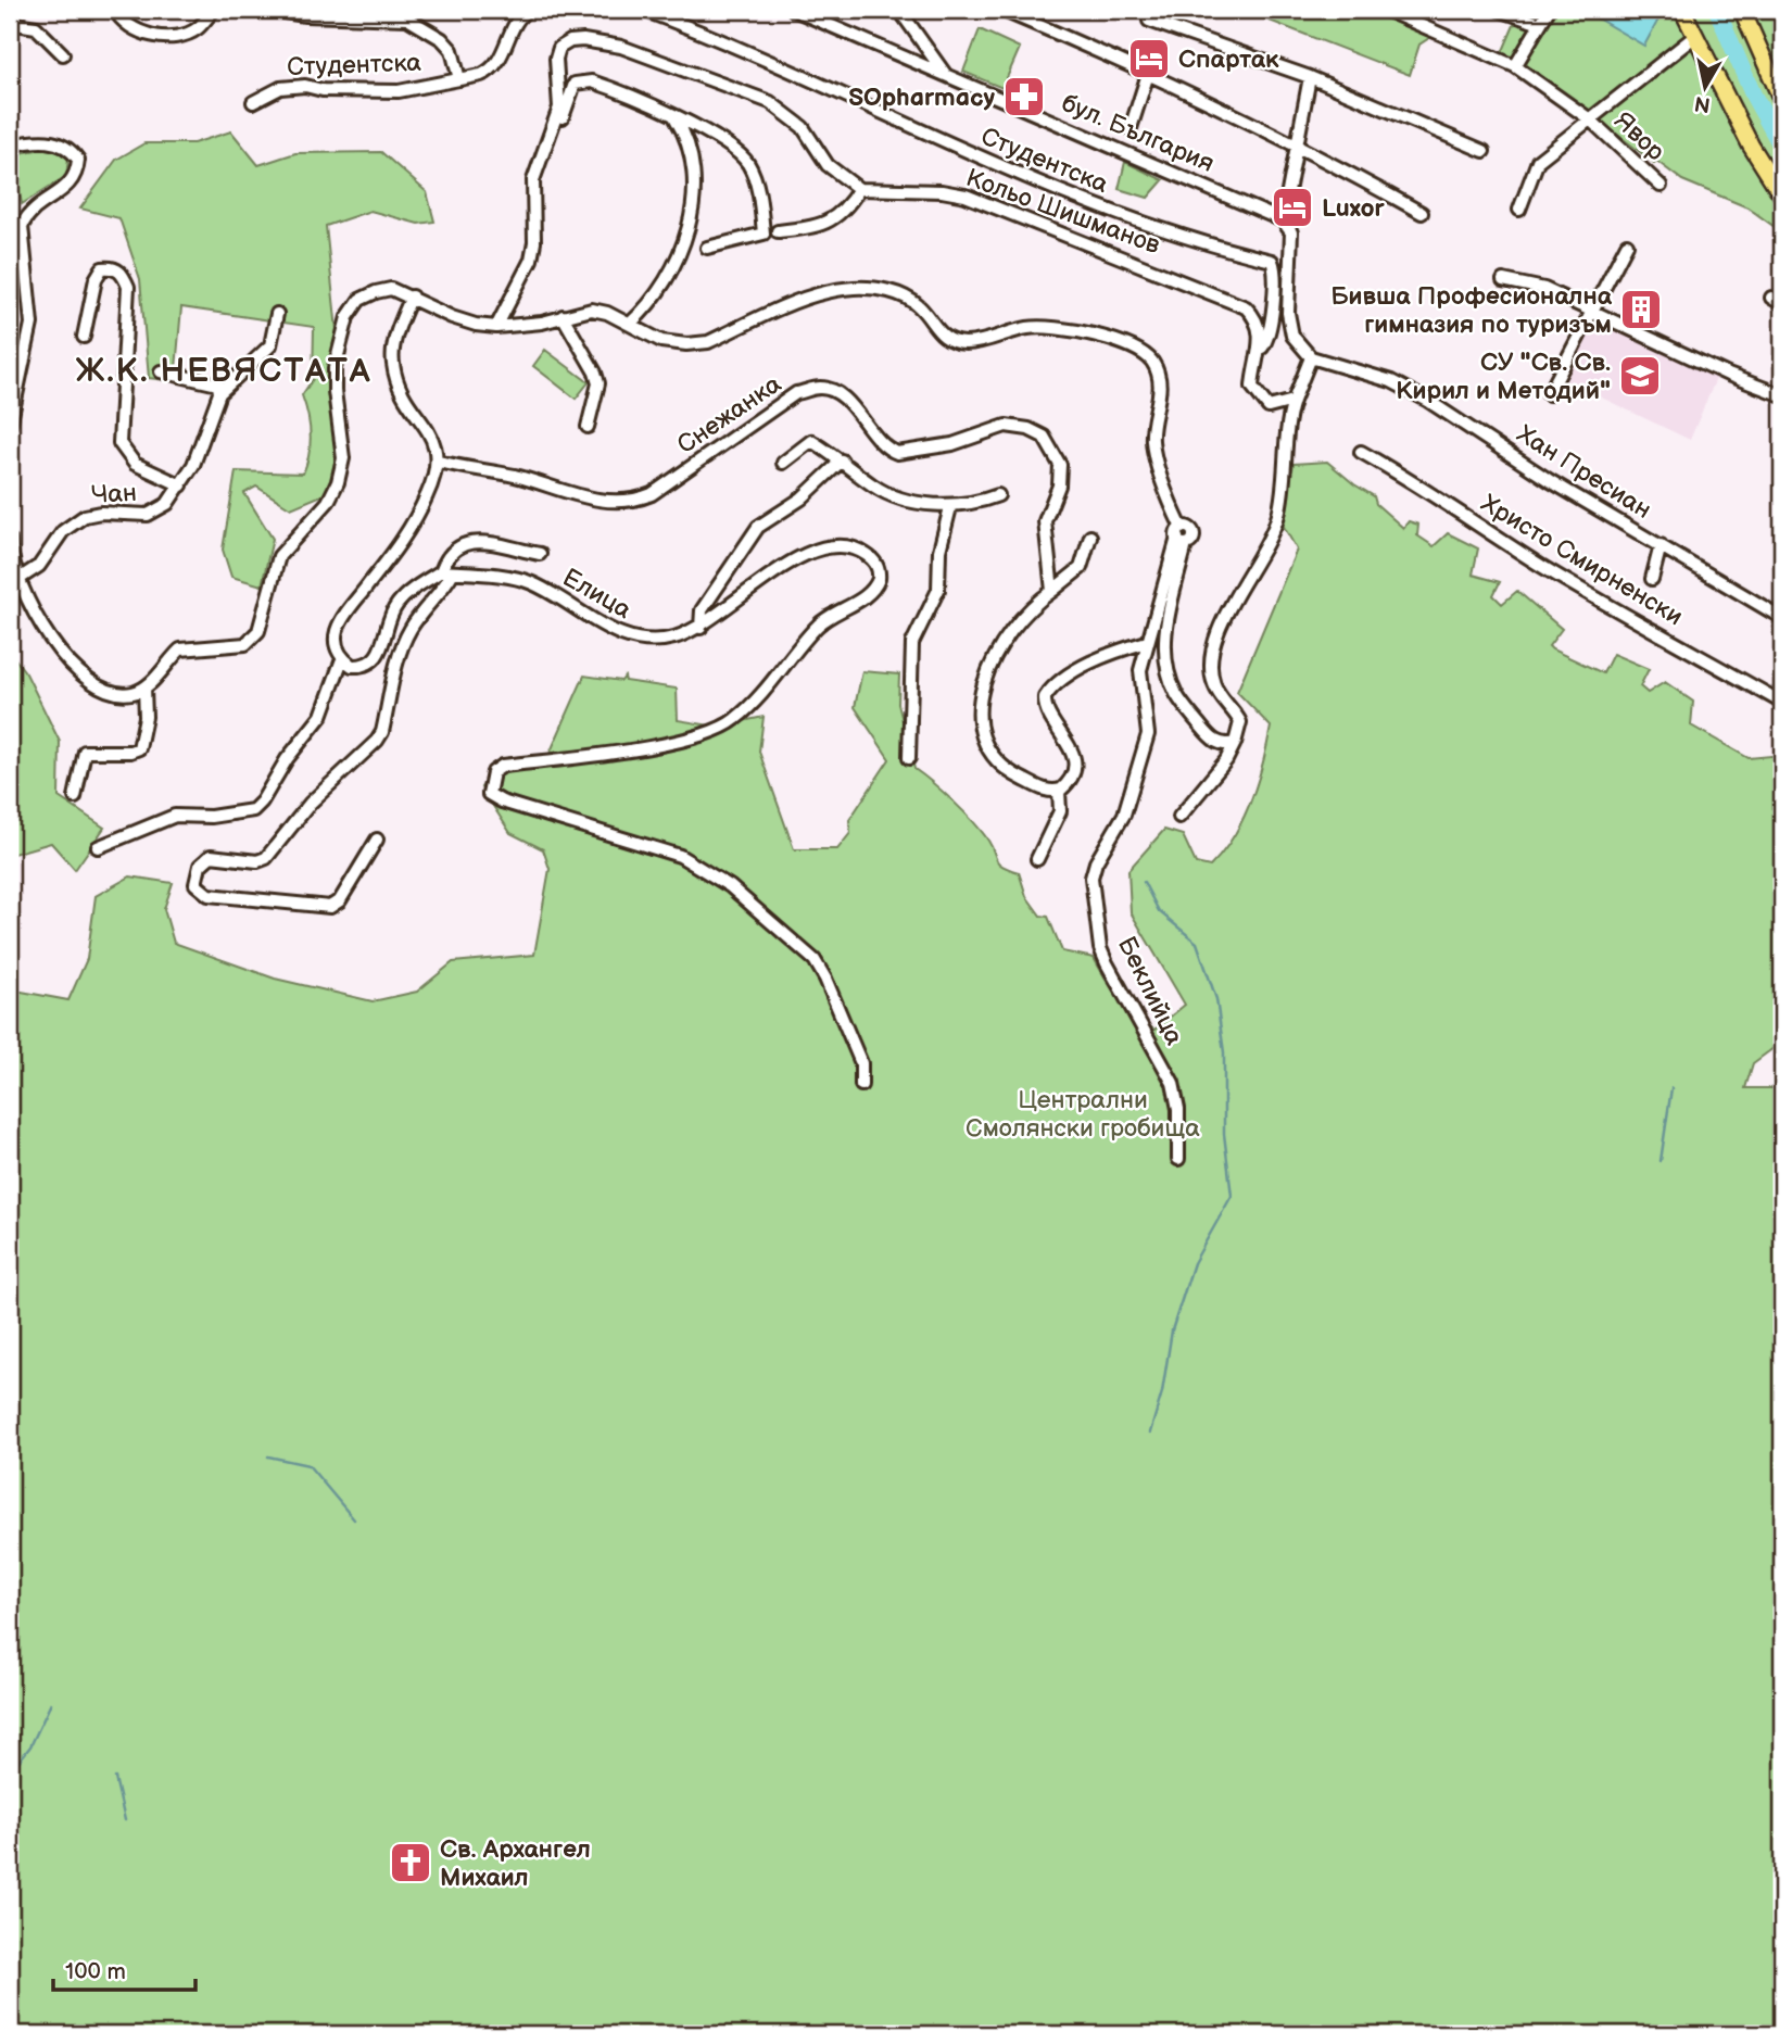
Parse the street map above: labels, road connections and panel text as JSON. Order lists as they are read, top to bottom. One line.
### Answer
{"streets":{"street":["Студентска","бул. България","Явор","Кольо Шишманов","Снежанка","Хан Пресиан","Чан","Христо Смирненски","Елица","Беклийца"]},"crossings":[["Студентска","Кольо Шишманов"]],"districts":["Ж.К. НЕВЯСТАТА"],"parks":["Централни Смолянски гробища"],"places":{"hotel":["Спартак","Luxor"],"pharmacy":["SOpharmacy"],"building":["Бивша Професионална гимназия по туризъм"],"school or university":["СУ \"Св. Св. Кирил и Методий\""],"church":["Св. Архангел Михаил"]},"scale_bar":"100 m","north":"bottom"}
